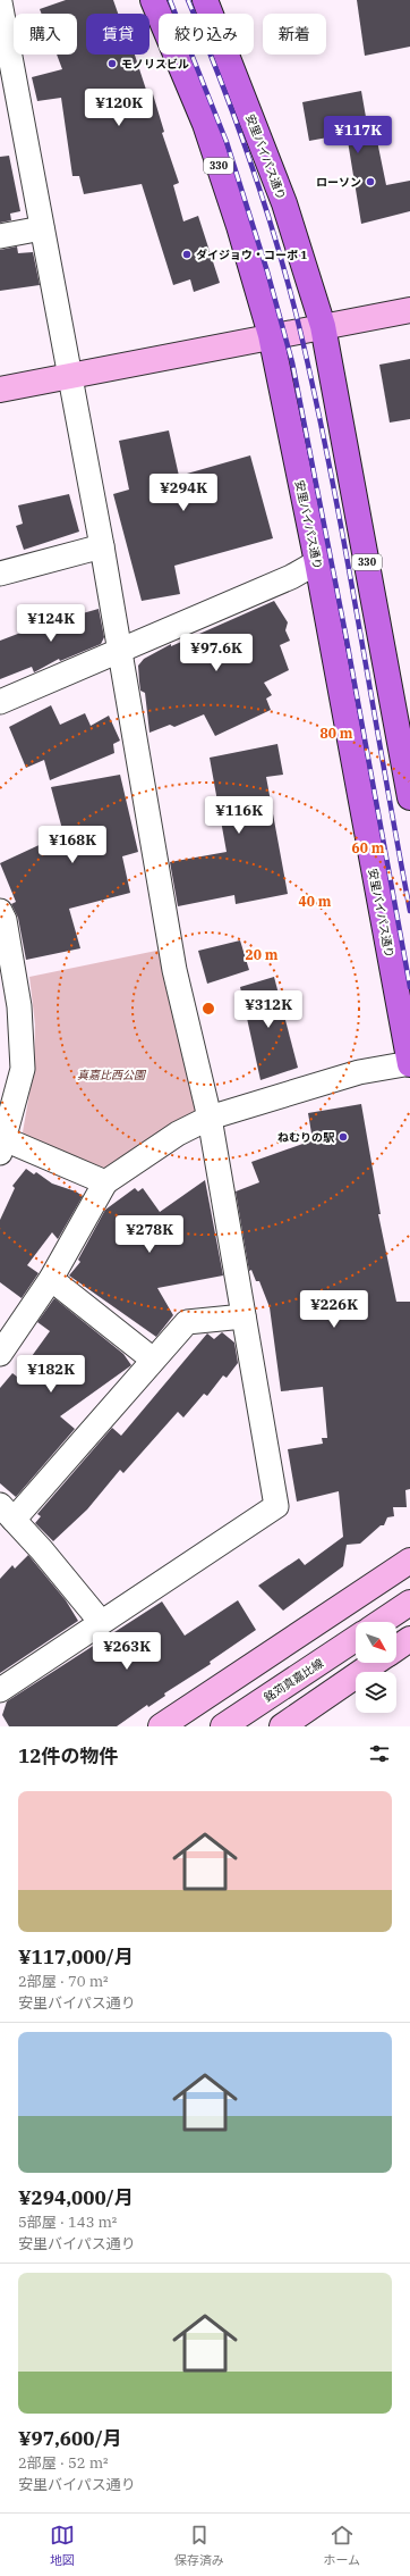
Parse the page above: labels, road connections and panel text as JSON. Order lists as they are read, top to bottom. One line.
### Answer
{"streets":{"highway":["安里バイパス通り","330"],"street":["銘苅真嘉比線"]},"parks":["真嘉比西公園"],"places":["モノリスビル","ローソン","ダイジョウ・コーポ 1","ねむりの駅"],"north":"bottom right","page":{"chip":["購入","賃貸","絞り込み","新着"],"price":["¥120K","¥117K","¥294K","¥124K","¥97.6K","¥116K","¥168K","¥312K","¥278K","¥226K","¥182K","¥263K"],"heading":"12件の物件","list":[{"name":"¥117,000/月","note":"2部屋 · 70 m² · 安里バイパス通り"},{"name":"¥294,000/月","note":"5部屋 · 143 m² · 安里バイパス通り"},{"name":"¥97,600/月","note":"2部屋 · 52 m² · 安里バイパス通り"}],"tabs":["地図","保存済み","ホーム"]},"rings":["80 m","60 m","40 m","20 m"]}
